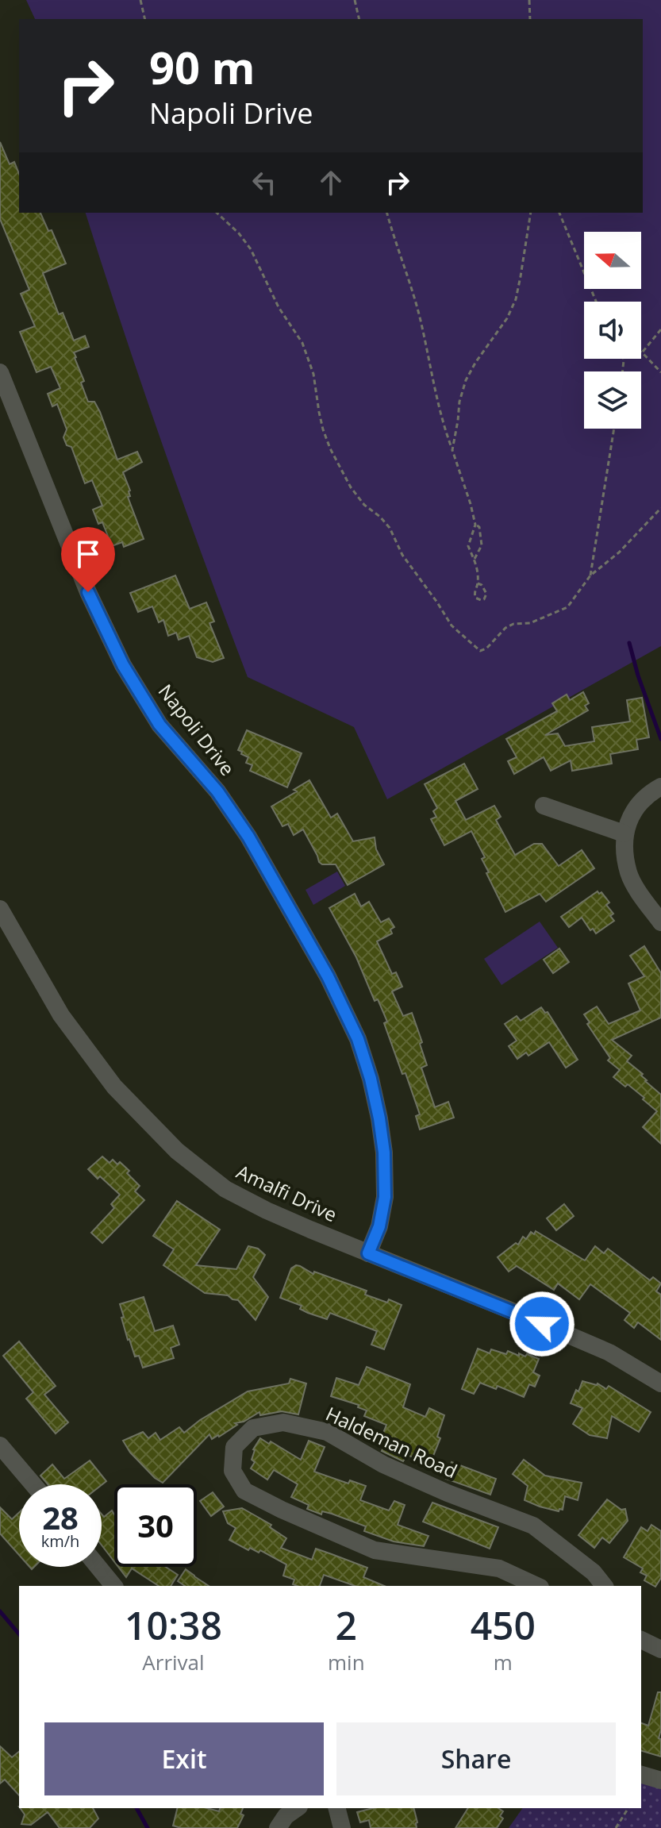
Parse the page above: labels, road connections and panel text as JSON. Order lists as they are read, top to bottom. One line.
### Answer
{"streets":{"street":["Napoli Drive","Amalfi Drive","Haldeman Road"]},"crossings":[["Napoli Drive","Amalfi Drive"]],"north":"left","page":{"turn":["90 m","Napoli Drive"],"speed":"28 km/h","limit":"30","eta":["10:38","Arrival","2","min","450","m"],"buttons":["Exit","Share"]}}
